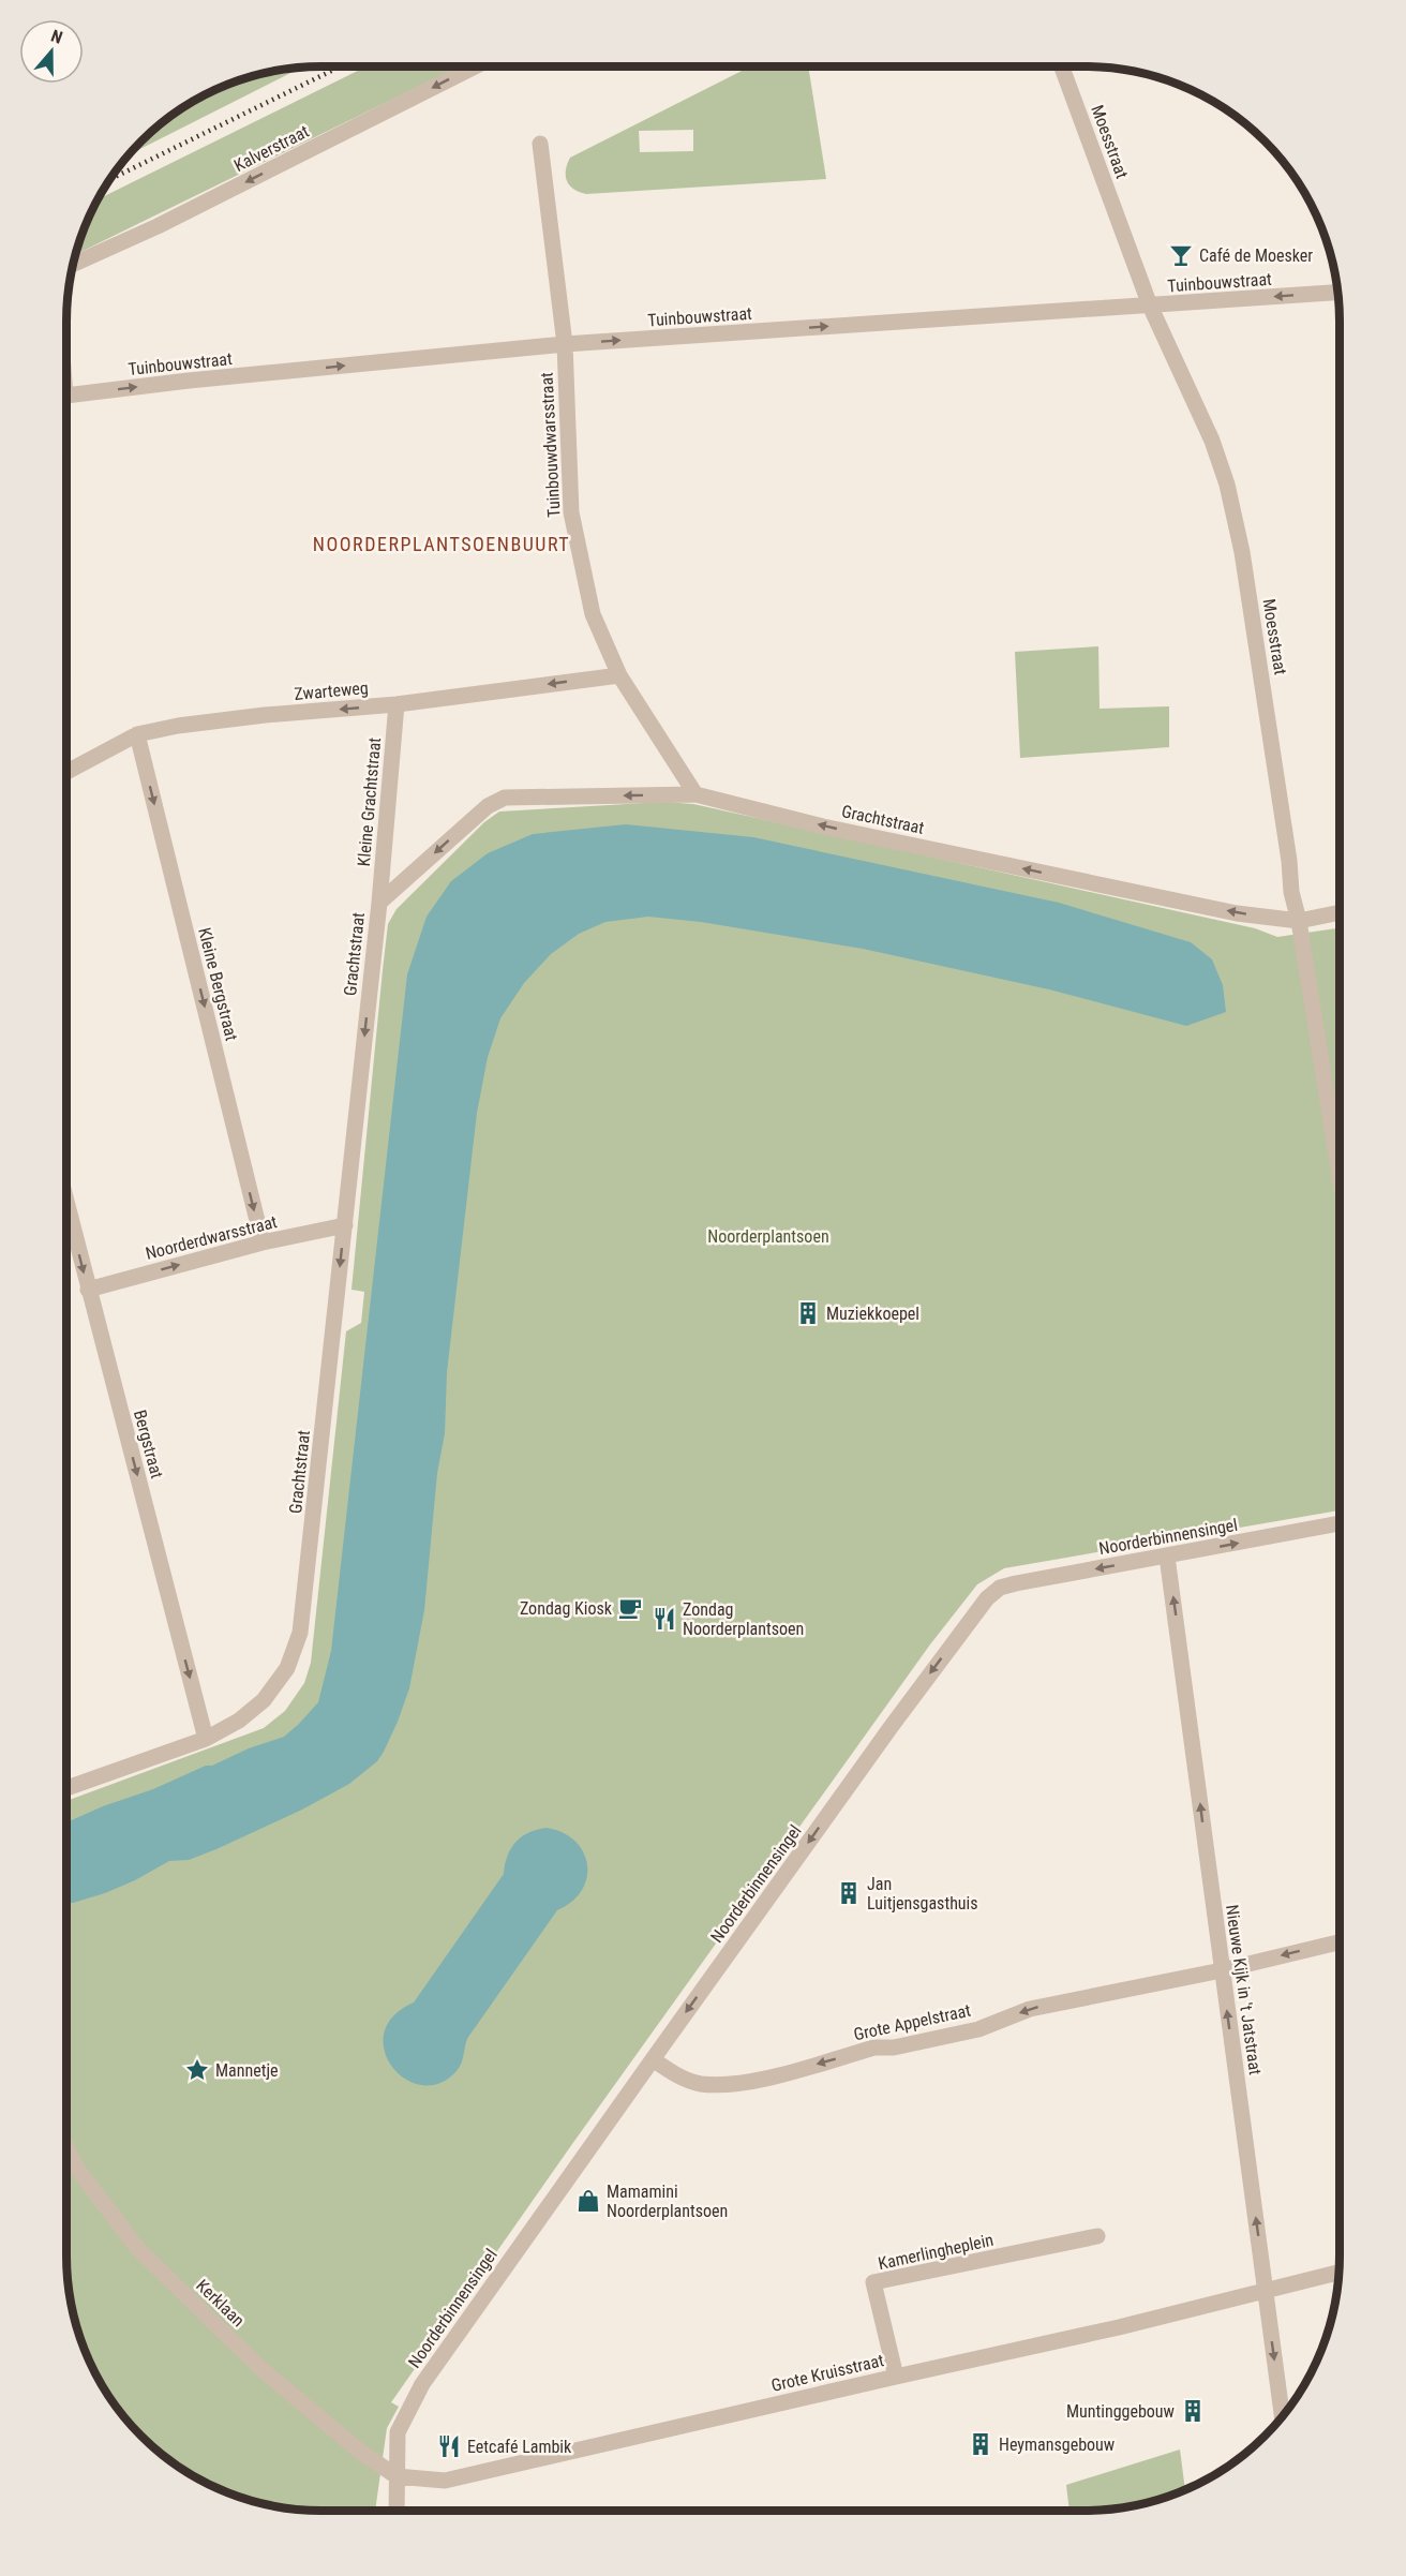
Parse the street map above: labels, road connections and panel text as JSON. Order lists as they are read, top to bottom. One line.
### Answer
{"streets":{"street":["Moesstraat","Kalverstraat","Tuinbouwstraat","Tuinbouwdwarsstraat","Zwarteweg","Kleine Grachtstraat","Grachtstraat","Kleine Bergstraat","Noorderdwarsstraat","Bergstraat","Noorderbinnensingel","Nieuwe Kijk in 't Jatstraat","Grote Appelstraat","Kamerlingheplein","Kerklaan","Grote Kruisstraat"]},"crossings":[["Moesstraat","Tuinbouwstraat"],["Moesstraat","Grachtstraat"],["Tuinbouwstraat","Tuinbouwdwarsstraat"],["Tuinbouwdwarsstraat","Zwarteweg"],["Tuinbouwdwarsstraat","Grachtstraat"],["Zwarteweg","Kleine Grachtstraat"],["Zwarteweg","Kleine Bergstraat"],["Kleine Grachtstraat","Grachtstraat"],["Grachtstraat","Noorderdwarsstraat"],["Grachtstraat","Bergstraat"],["Kleine Bergstraat","Noorderdwarsstraat"],["Noorderdwarsstraat","Bergstraat"],["Noorderbinnensingel","Nieuwe Kijk in 't Jatstraat"],["Noorderbinnensingel","Grote Appelstraat"],["Noorderbinnensingel","Kerklaan"],["Noorderbinnensingel","Grote Kruisstraat"],["Nieuwe Kijk in 't Jatstraat","Grote Appelstraat"],["Nieuwe Kijk in 't Jatstraat","Grote Kruisstraat"],["Kamerlingheplein","Grote Kruisstraat"],["Kerklaan","Grote Kruisstraat"]],"one_way":["Kalverstraat","Zwarteweg","Kleine Bergstraat","Noorderdwarsstraat","Bergstraat","Grote Appelstraat"],"districts":["NOORDERPLANTSOENBUURT"],"parks":["Noorderplantsoen"],"places":{"bar":["Café de Moesker"],"building":["Muziekkoepel","Jan Luitjensgasthuis","Muntinggebouw","Heymansgebouw"],"cafe":["Zondag Kiosk"],"restaurant":["Zondag Noorderplantsoen","Eetcafé Lambik"],"place":["Mannetje"],"shop":["Mamamini Noorderplantsoen"]},"north":"top"}
